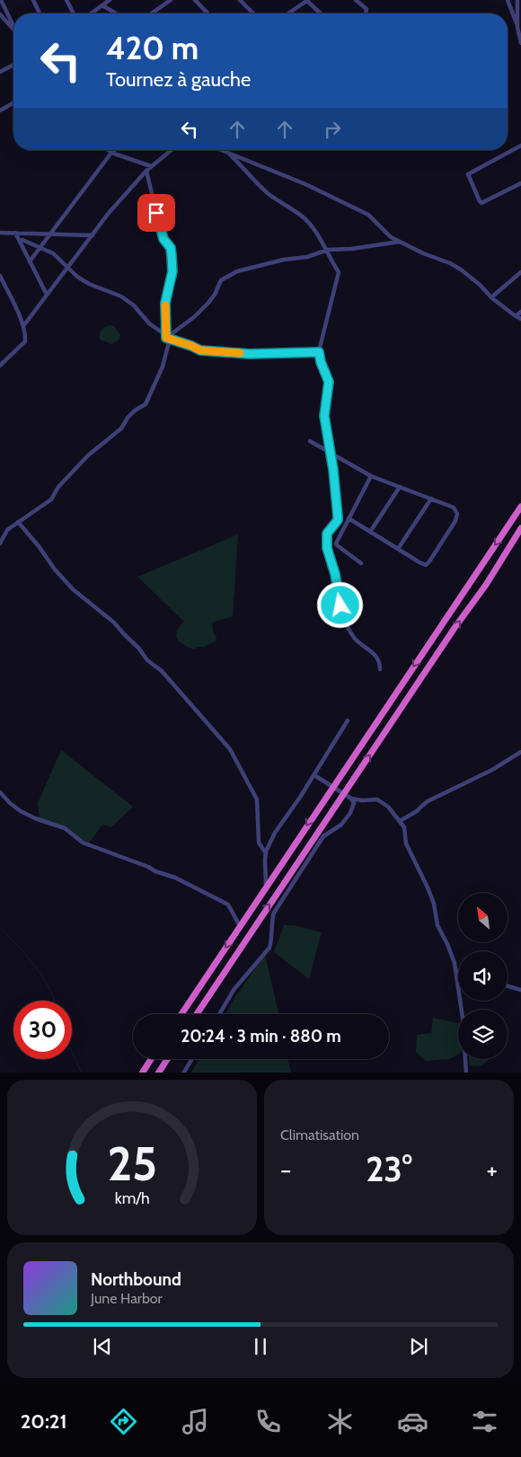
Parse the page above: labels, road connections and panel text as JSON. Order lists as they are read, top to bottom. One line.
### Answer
{"north":"top left","page":{"turn":["420 m","Tournez à gauche"],"limit":"30","trip":"20:24 · 3 min · 880 m","tile":"Climatisation","heat":["−","23°","+"],"song":["Northbound","June Harbor"],"tabs":"20:21","gauge":["25","km/h"]}}
